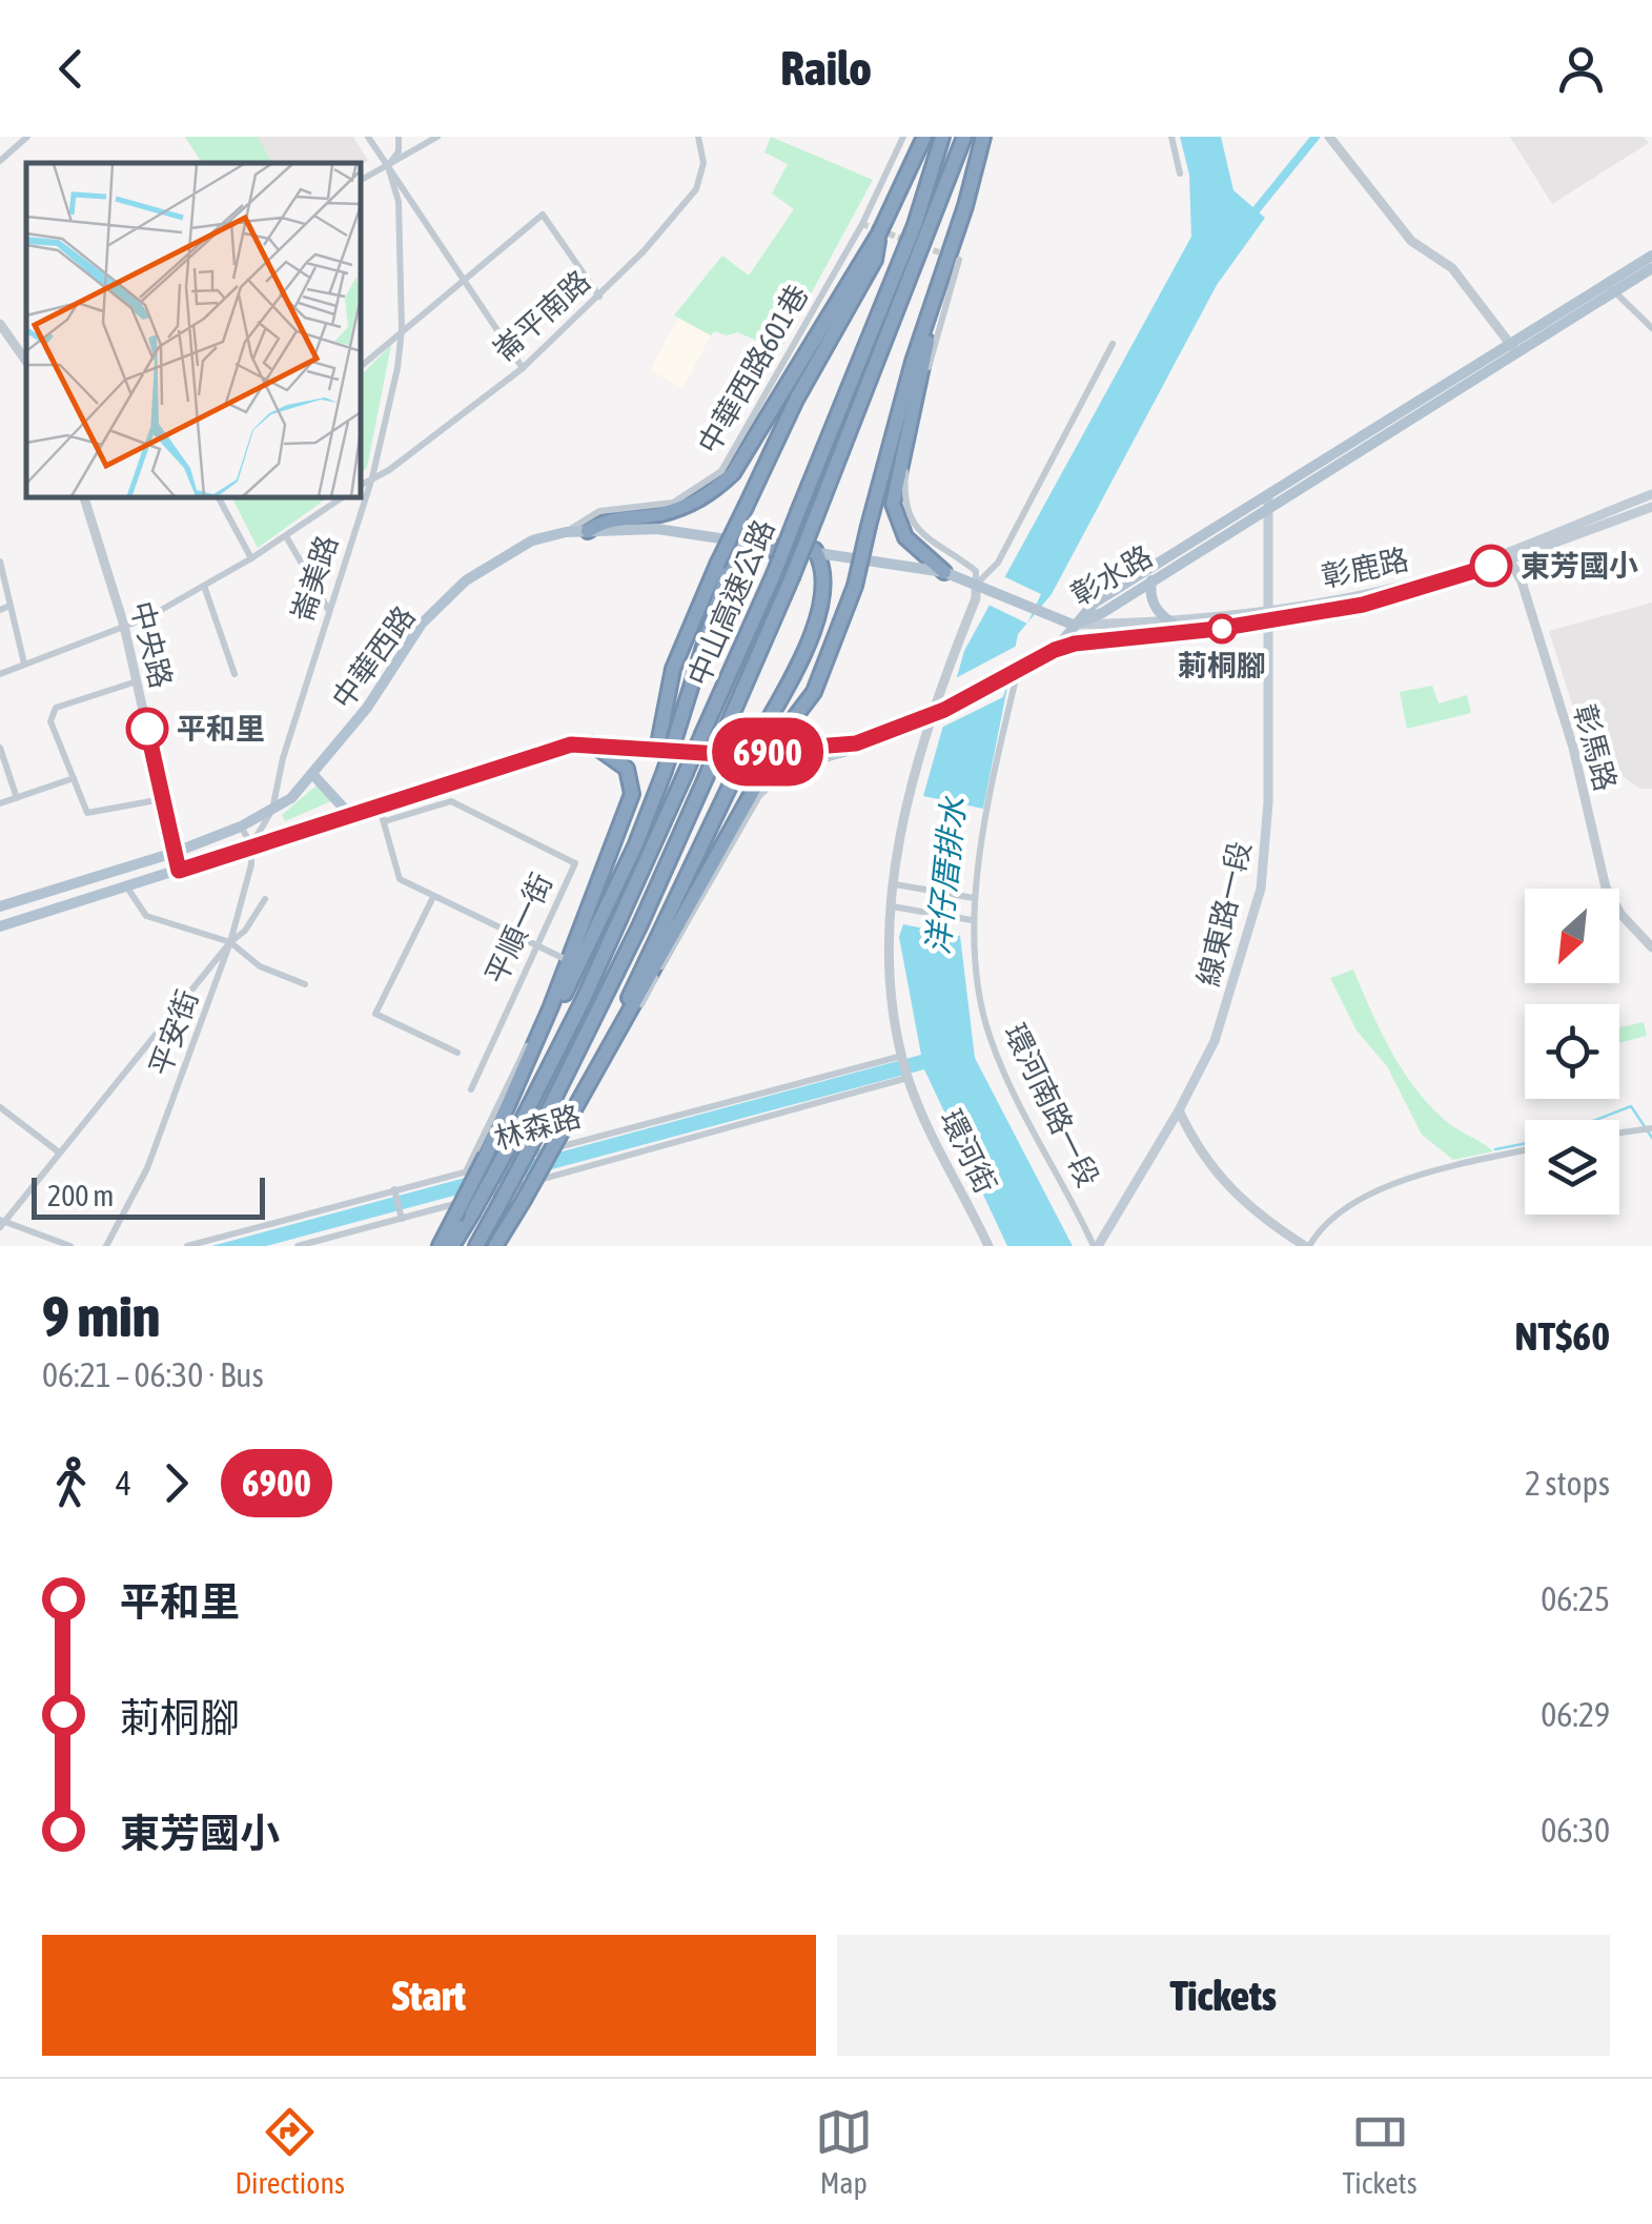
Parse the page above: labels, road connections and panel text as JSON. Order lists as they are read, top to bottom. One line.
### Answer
{"streets":{"highway":["中山高速公路"],"main road":["彰鹿路","彰水路","中華西路","線東路一段"],"street":["崙平南路","中華西路601巷","崙美路","中央路","彰馬路","平順一街","平安街","環河南路一段","林森路","環河街"]},"crossings":[["崙平南路","崙美路"],["中華西路601巷","中華西路"],["彰鹿路","彰水路"],["彰鹿路","中華西路"],["彰鹿路","彰馬路"],["彰鹿路","線東路一段"],["彰水路","中華西路"],["彰水路","線東路一段"],["崙美路","中華西路"],["崙美路","平安街"],["中央路","中華西路"],["中華西路","環河街"],["線東路一段","環河南路一段"],["林森路","環河街"]],"water":["洋仔厝排水"],"places":["東芳國小","莿桐腳","平和里"],"lines":["bus line 6900"],"scale_bar":"200 m","north":"bottom left","page":{"header":"Railo","on_map":"6900","scale":"200 m","heading":["9 min","06:21 – 06:30 · Bus","NT$60"],"legs":["4","6900","2 stops"],"list":[{"name":"平和里","value":"06:25"},{"name":"莿桐腳","value":"06:29"},{"name":"東芳國小","value":"06:30"}],"buttons":["Start","Tickets"],"tabs":["Directions","Map","Tickets"]}}
